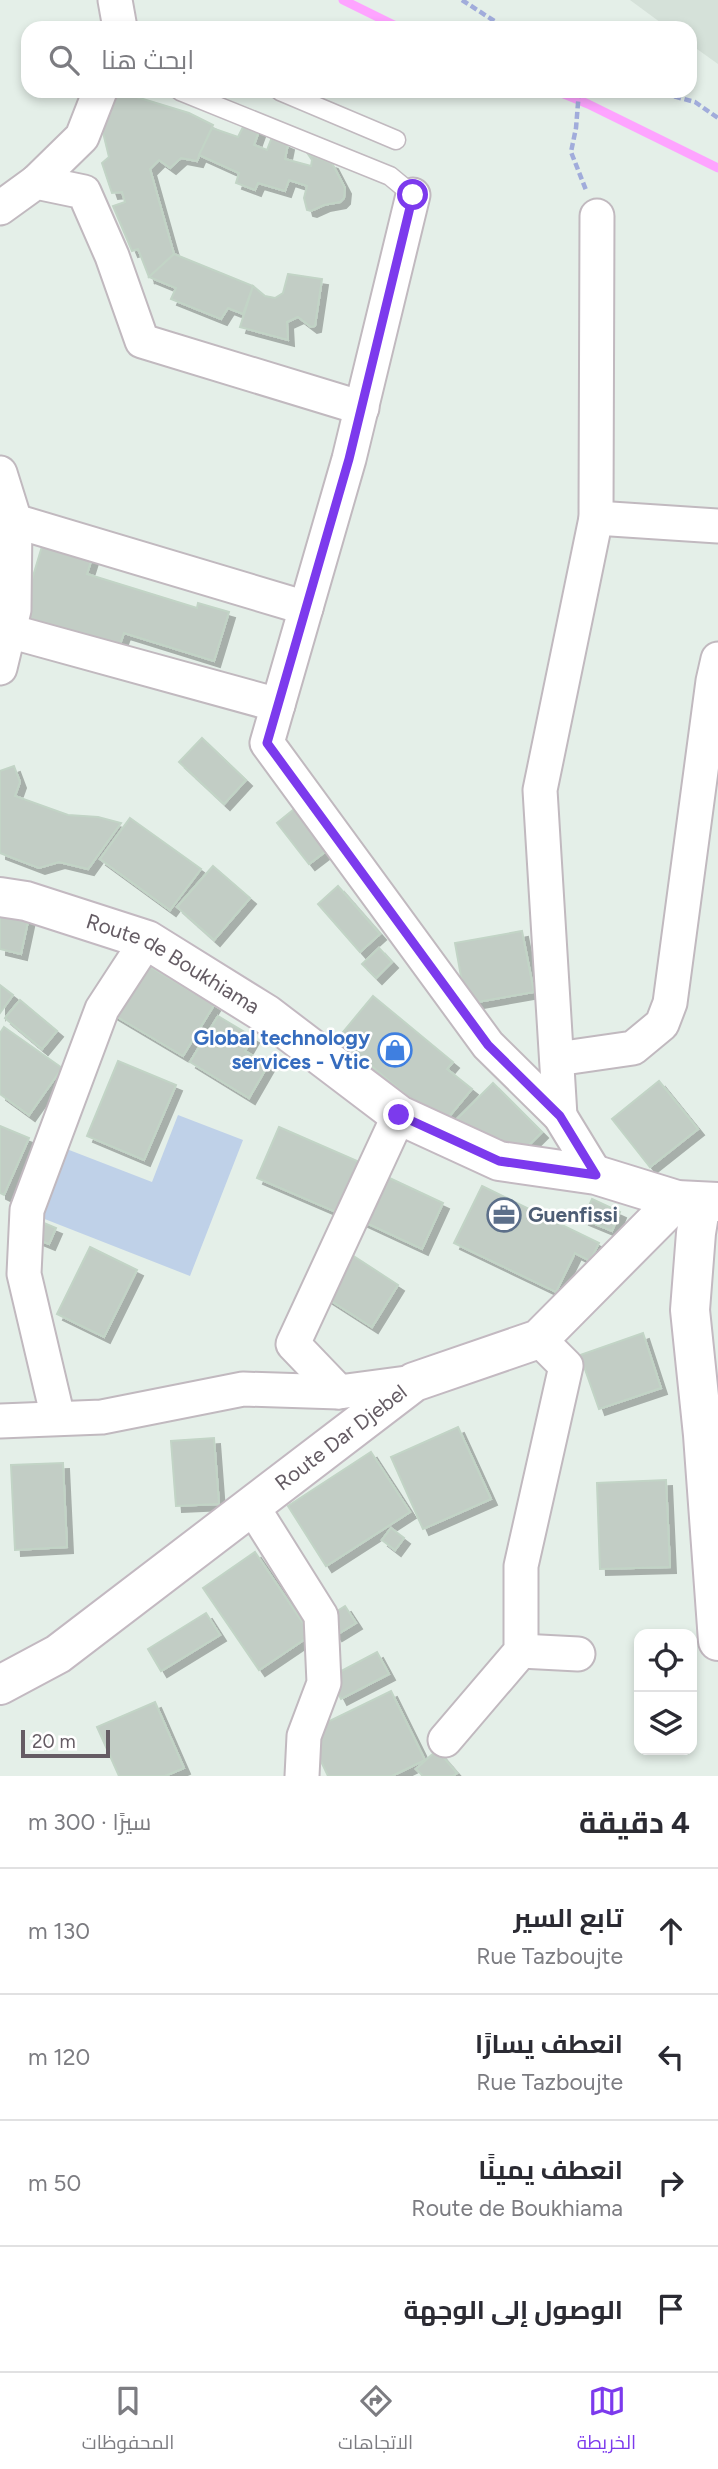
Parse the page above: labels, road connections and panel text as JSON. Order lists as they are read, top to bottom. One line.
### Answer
{"streets":{"street":["Route de Boukhiama","Route Dar Djebel"]},"crossings":[["Route de Boukhiama","Route Dar Djebel"]],"places":{"shop":["Global technology services - Vtic"],"office":["Guenfissi"]},"scale_bar":"20 m","page":{"search":"ابحث هنا","scale":"20 m","heading":["4 دقيقة","سيرًا · 300 m"],"list":[["تابع السير","Rue Tazboujte","130 m"],["انعطف يسارًا","Rue Tazboujte","120 m"],["انعطف يمينًا","Route de Boukhiama","50 m"],"الوصول إلى الوجهة"],"nav":["الخريطة","الاتجاهات","المحفوظات"]}}
